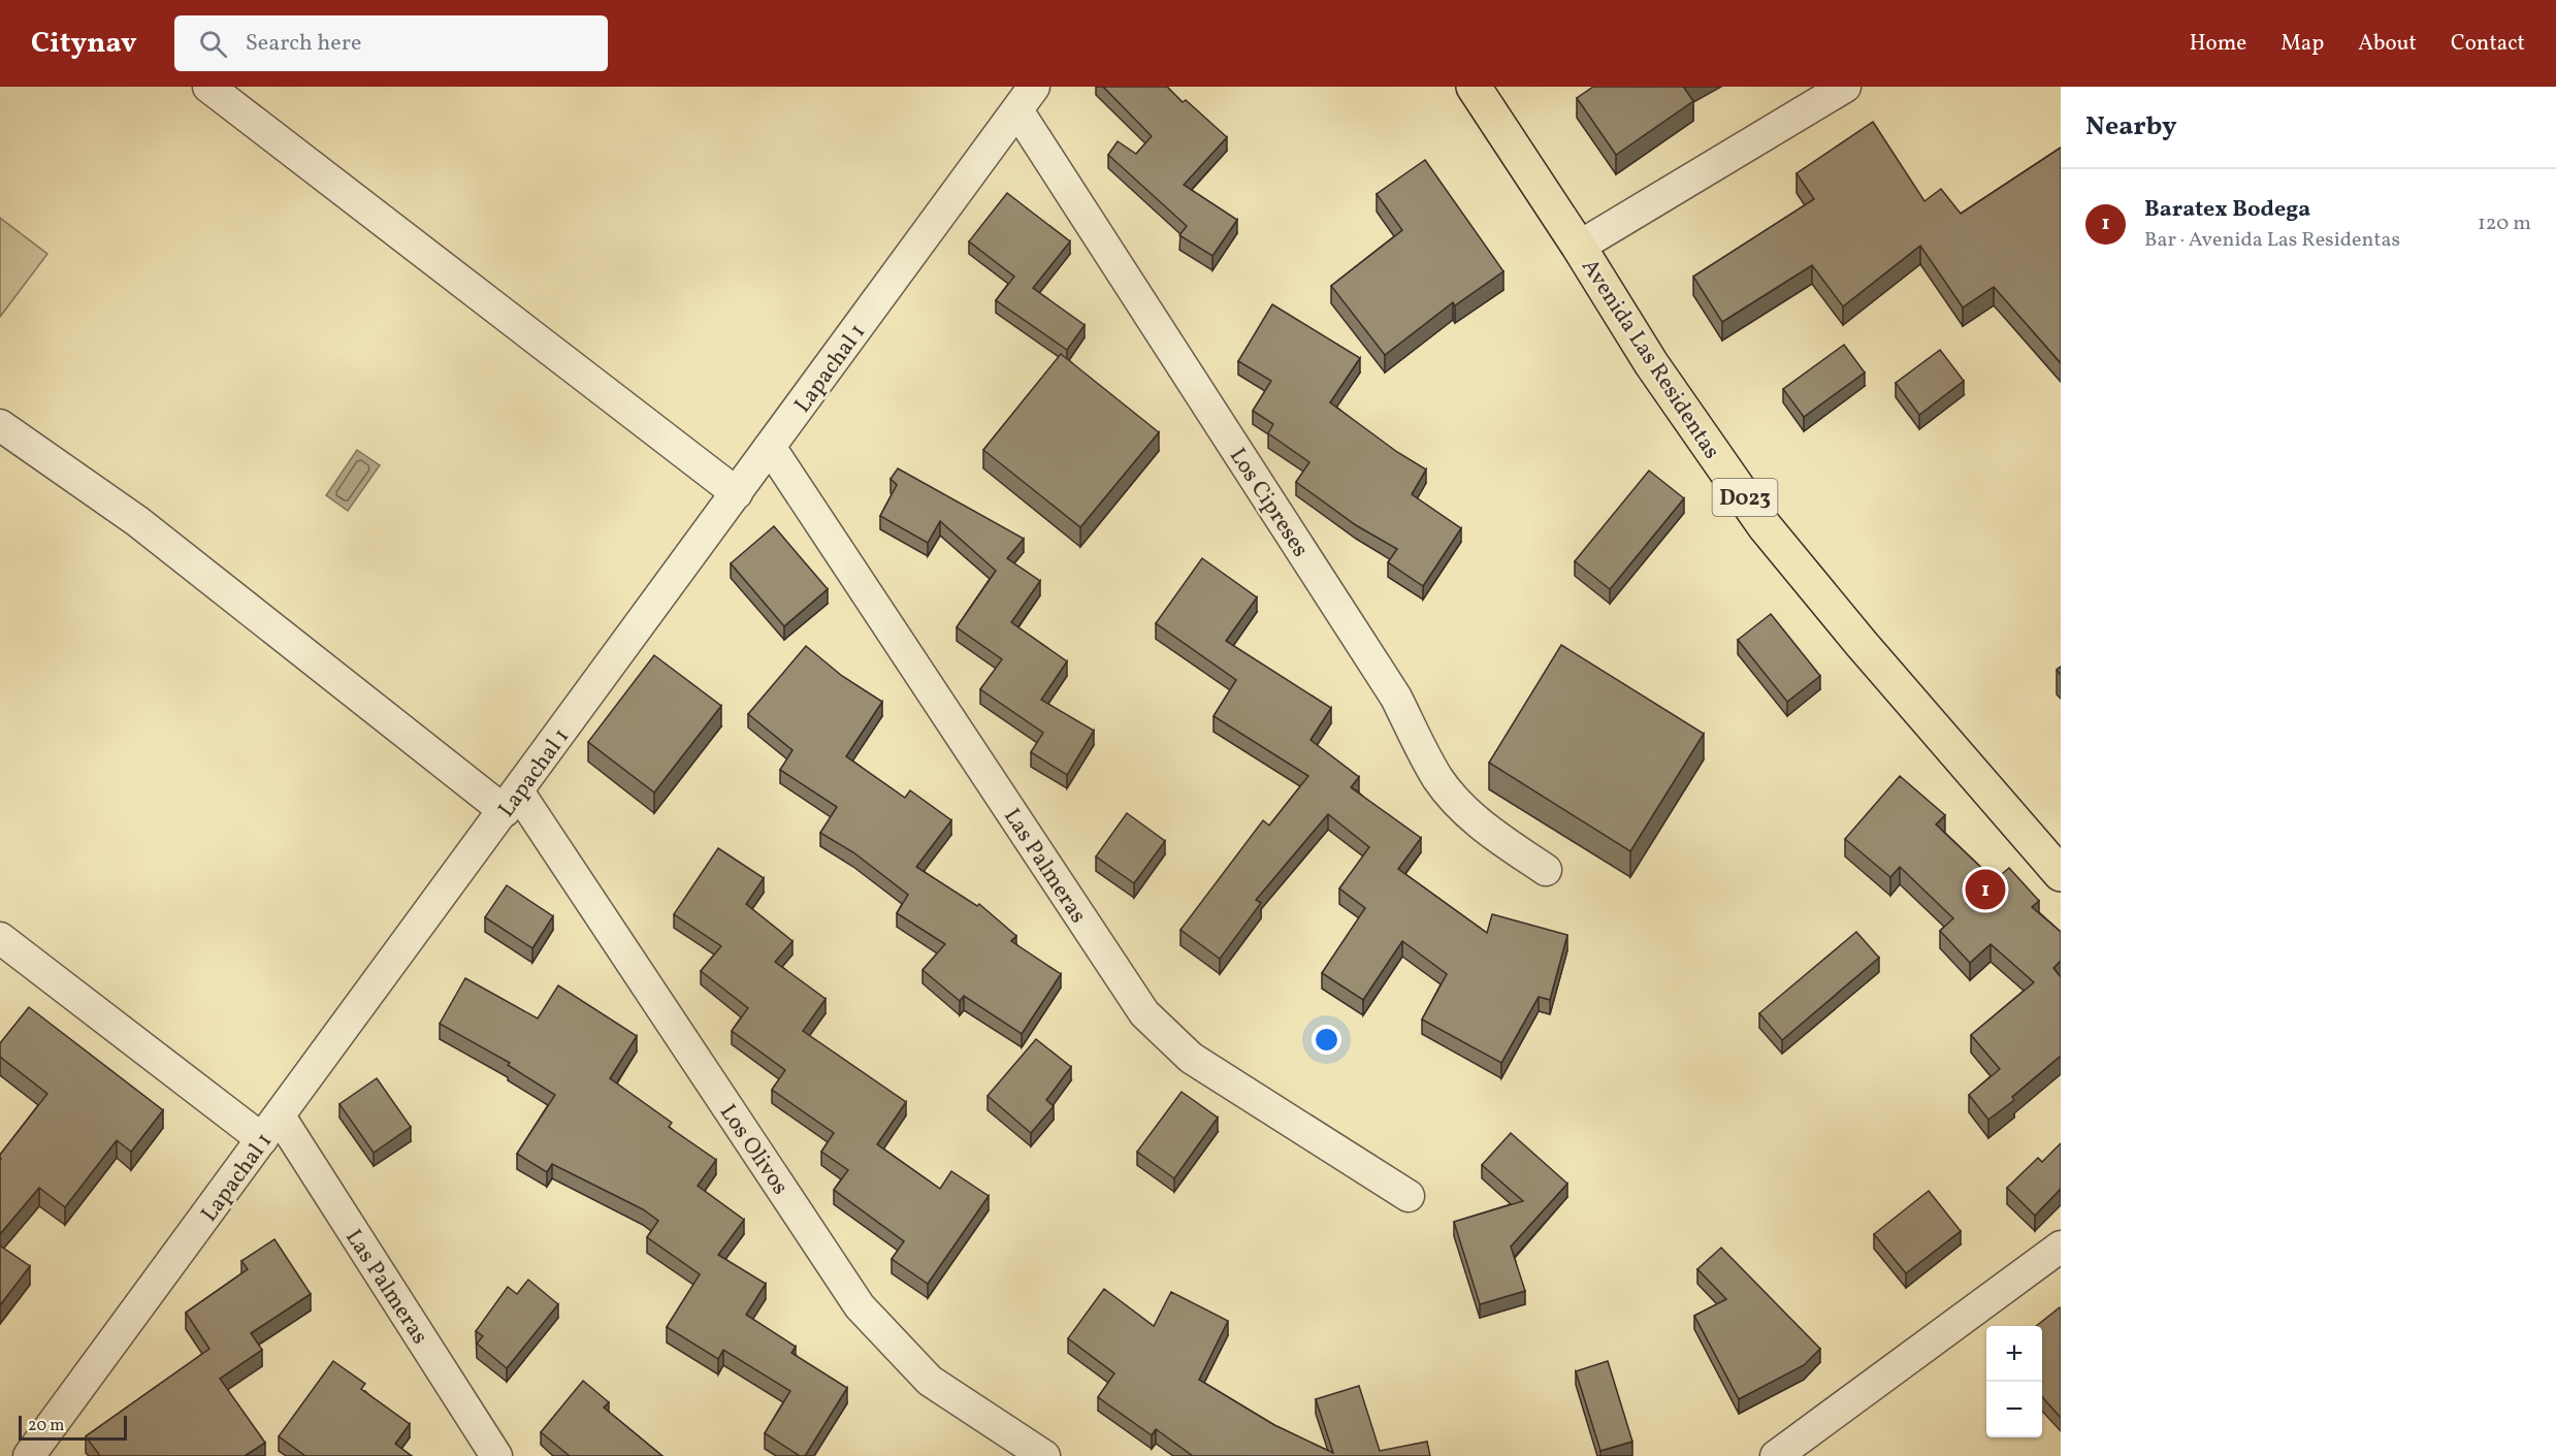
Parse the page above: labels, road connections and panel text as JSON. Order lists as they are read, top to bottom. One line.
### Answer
{"streets":{"main road":["Avenida Las Residentas","D023"],"street":["Lapachal 1","Los Cipreses","Las Palmeras","Los Olivos"]},"crossings":[["Lapachal 1","Los Cipreses"],["Lapachal 1","Las Palmeras"],["Lapachal 1","Los Olivos"]],"scale_bar":"20 m","page":{"header":"Citynav","search":"Search here","nav":["Home","Map","About","Contact"],"heading":"Nearby","list":[{"mark":"1","name":"Baratex Bodega","note":"Bar · Avenida Las Residentas","value":"120 m"}],"pins":"1","map_buttons":["+","−"],"scale":"20 m"}}
